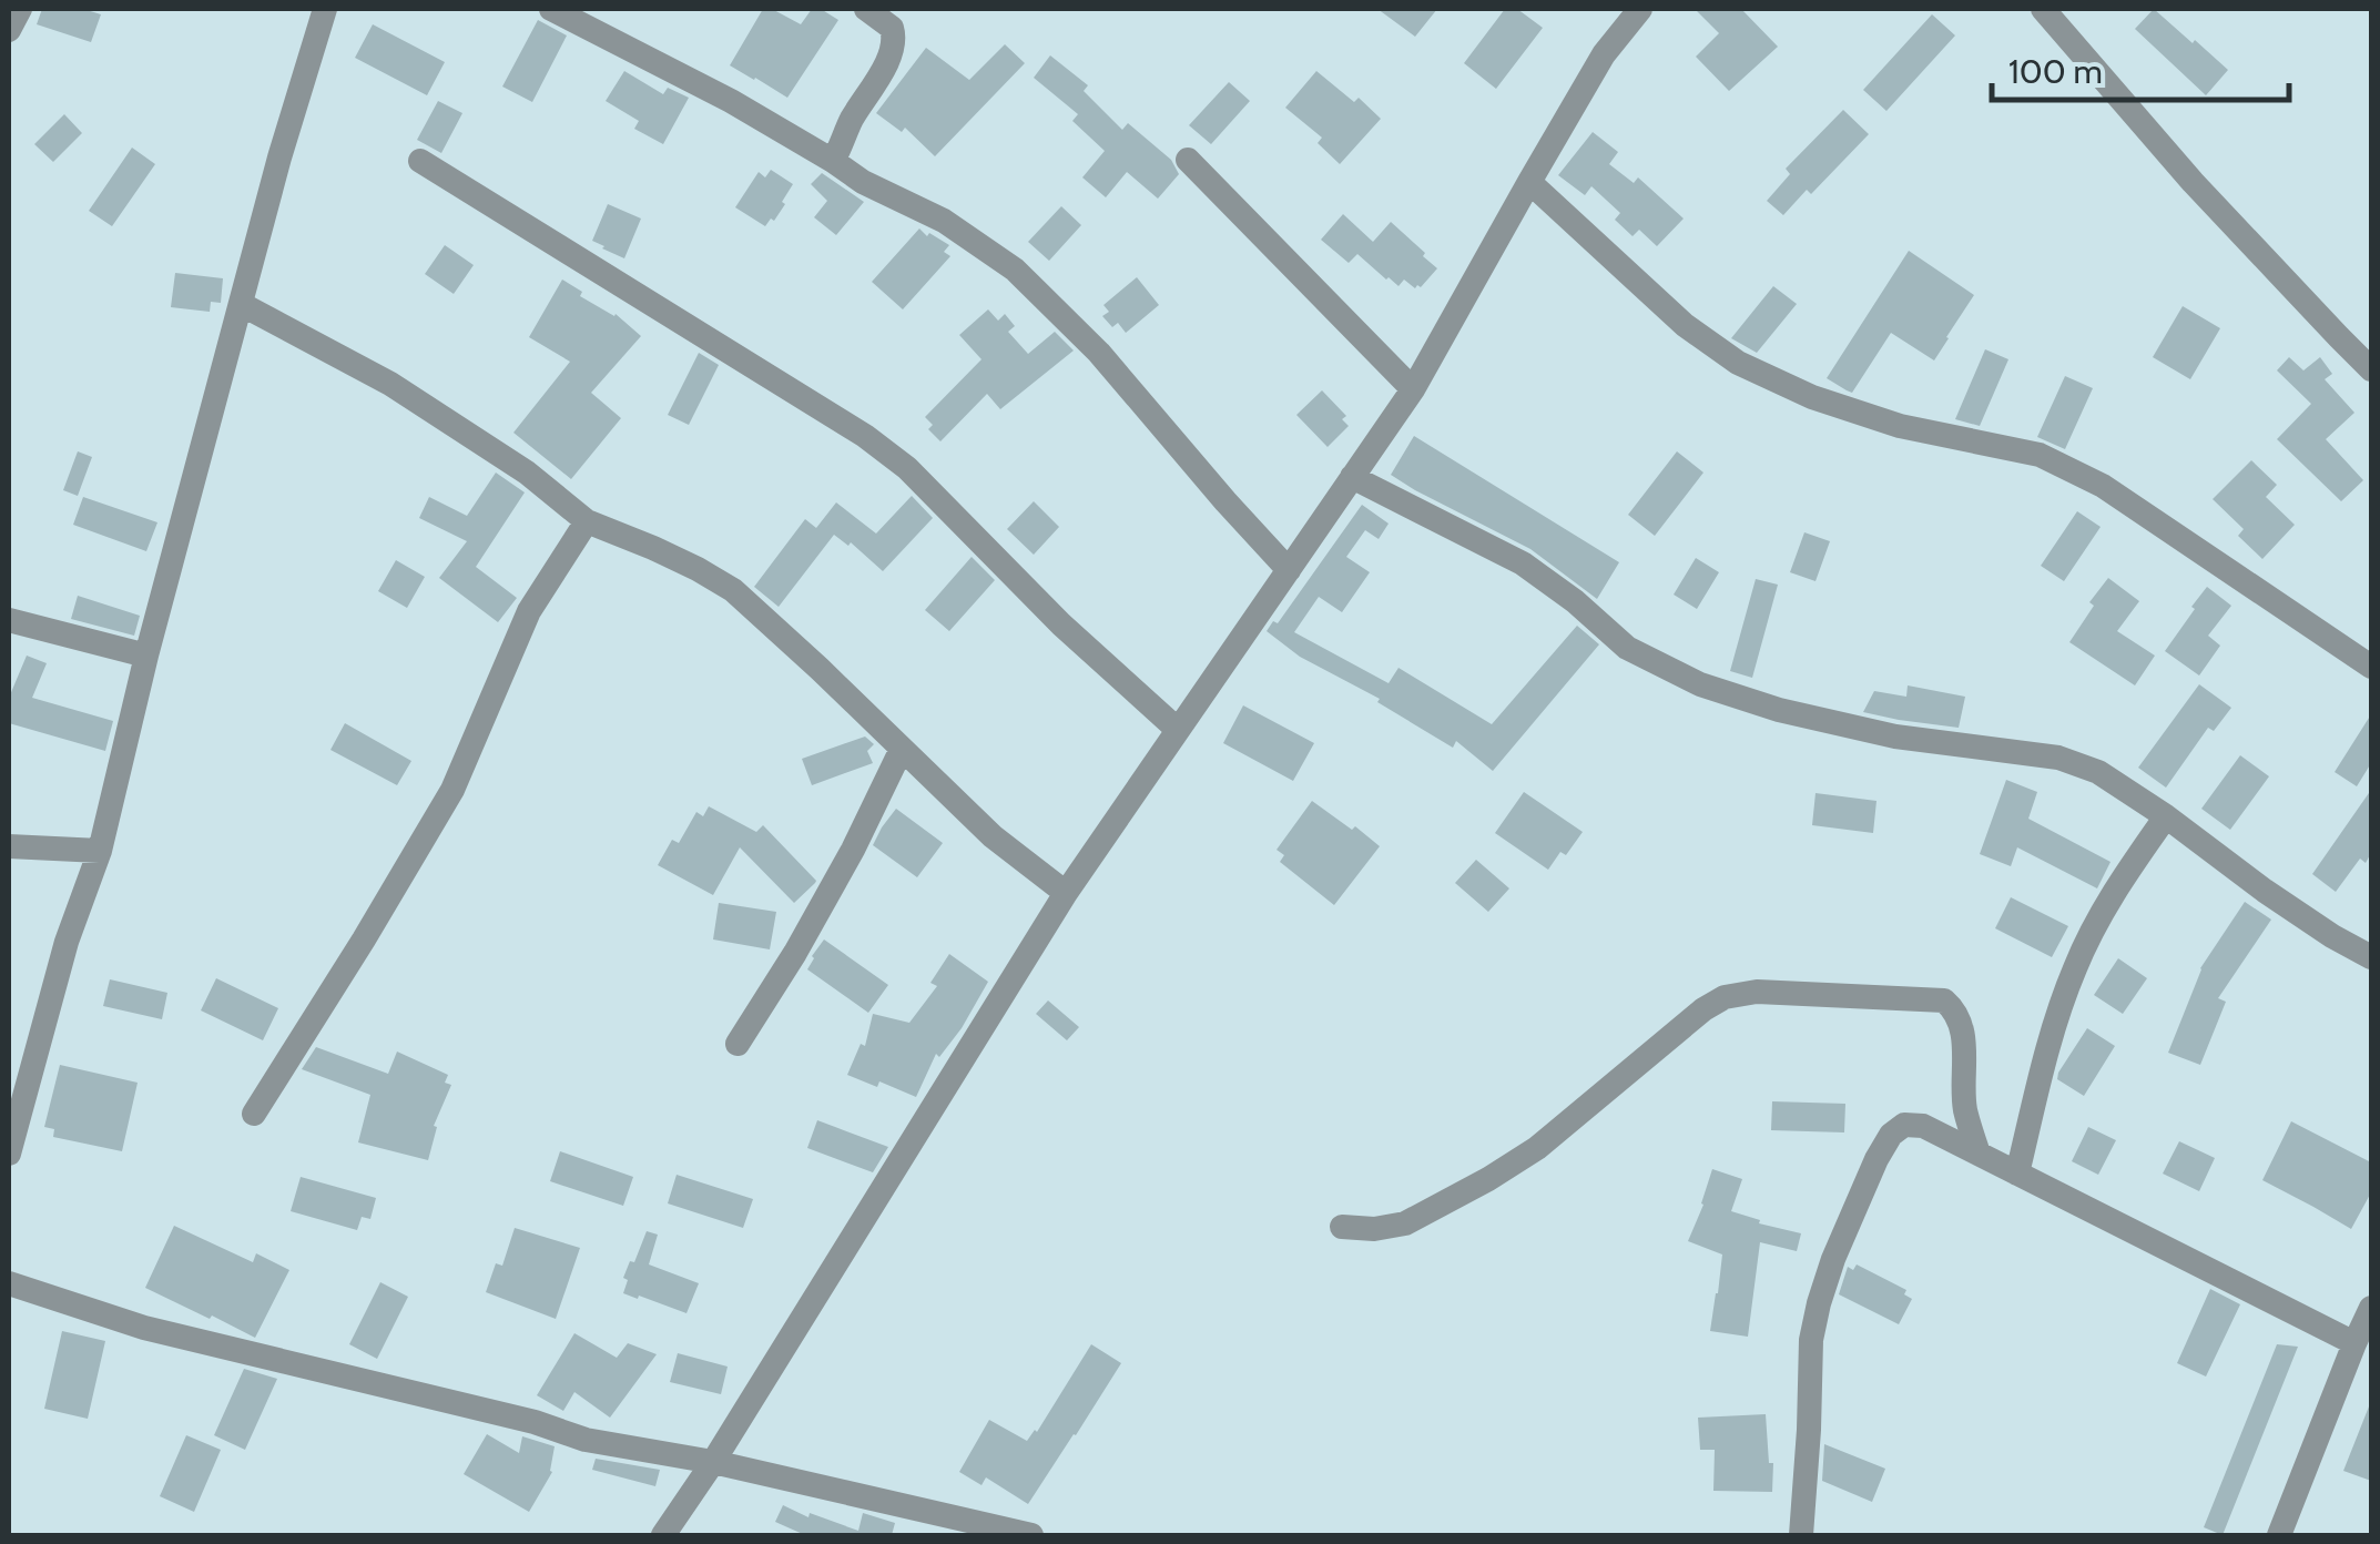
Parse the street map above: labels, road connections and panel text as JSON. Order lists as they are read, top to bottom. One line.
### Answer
{"scale_bar":"100 m"}
